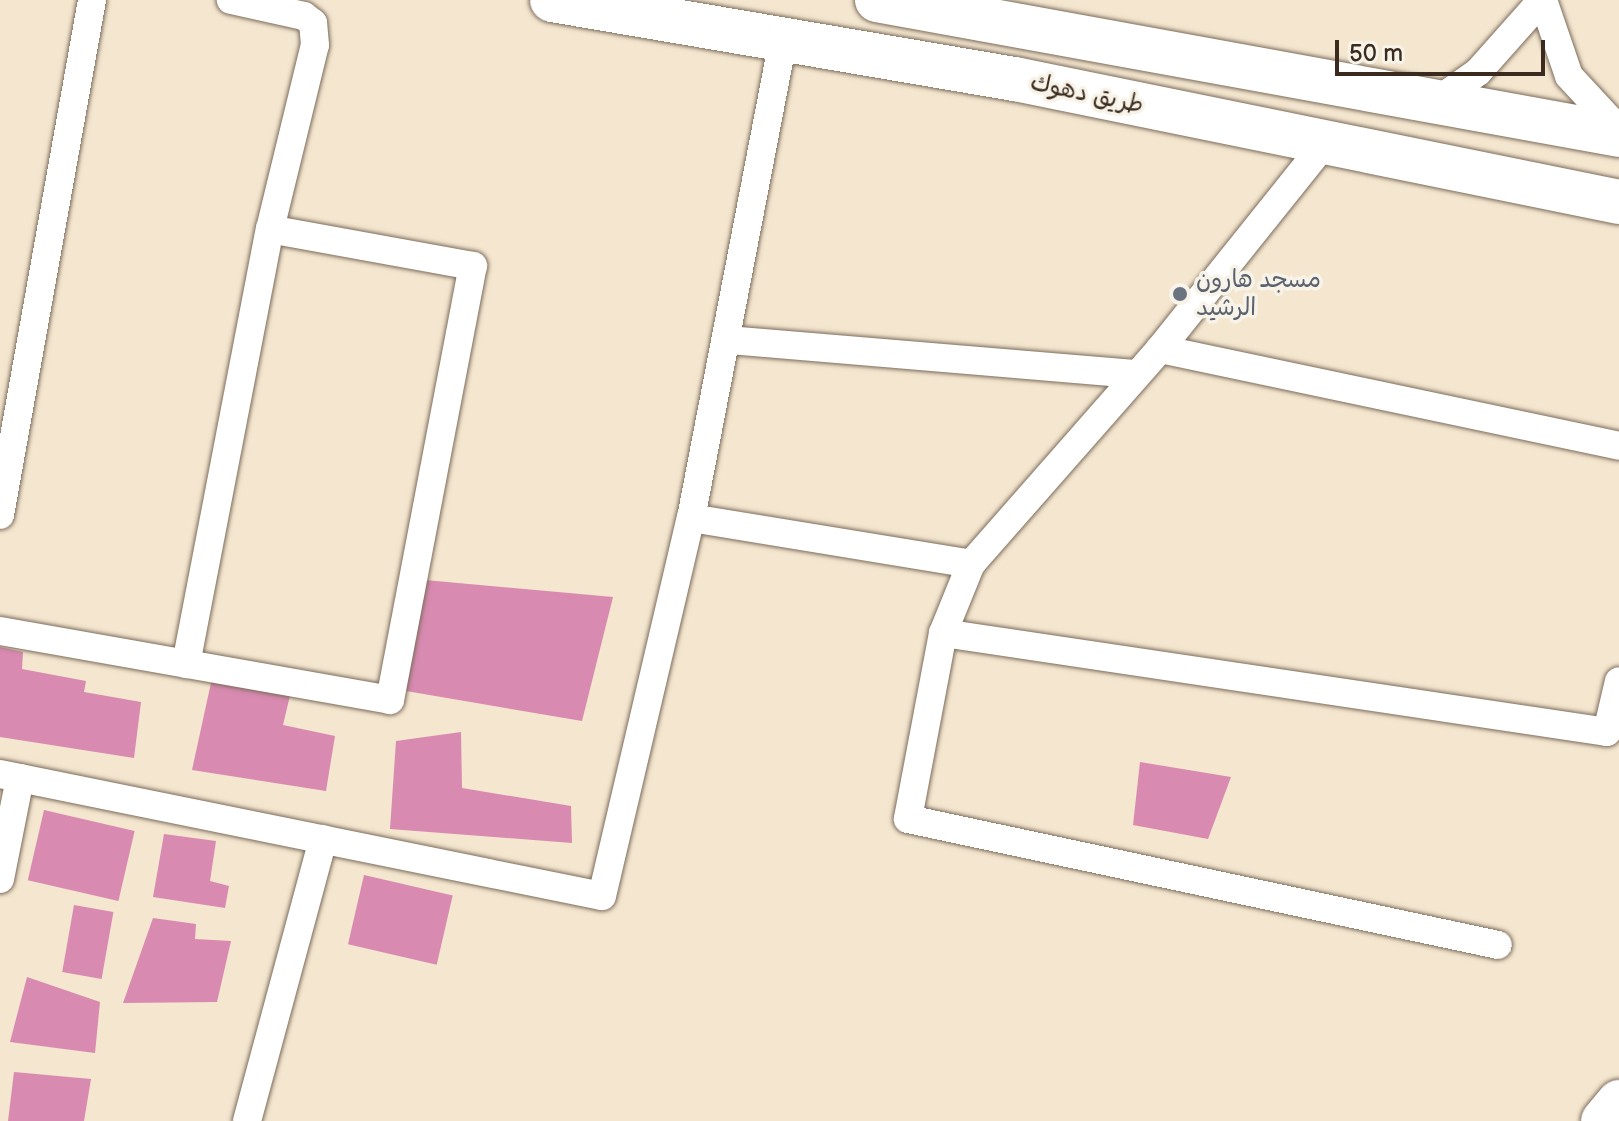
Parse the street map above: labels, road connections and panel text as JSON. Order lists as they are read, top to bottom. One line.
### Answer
{"streets":{"main road":["طريق دهوك"]},"places":["مسجد هارون الرشيد"],"scale_bar":"50 m"}
